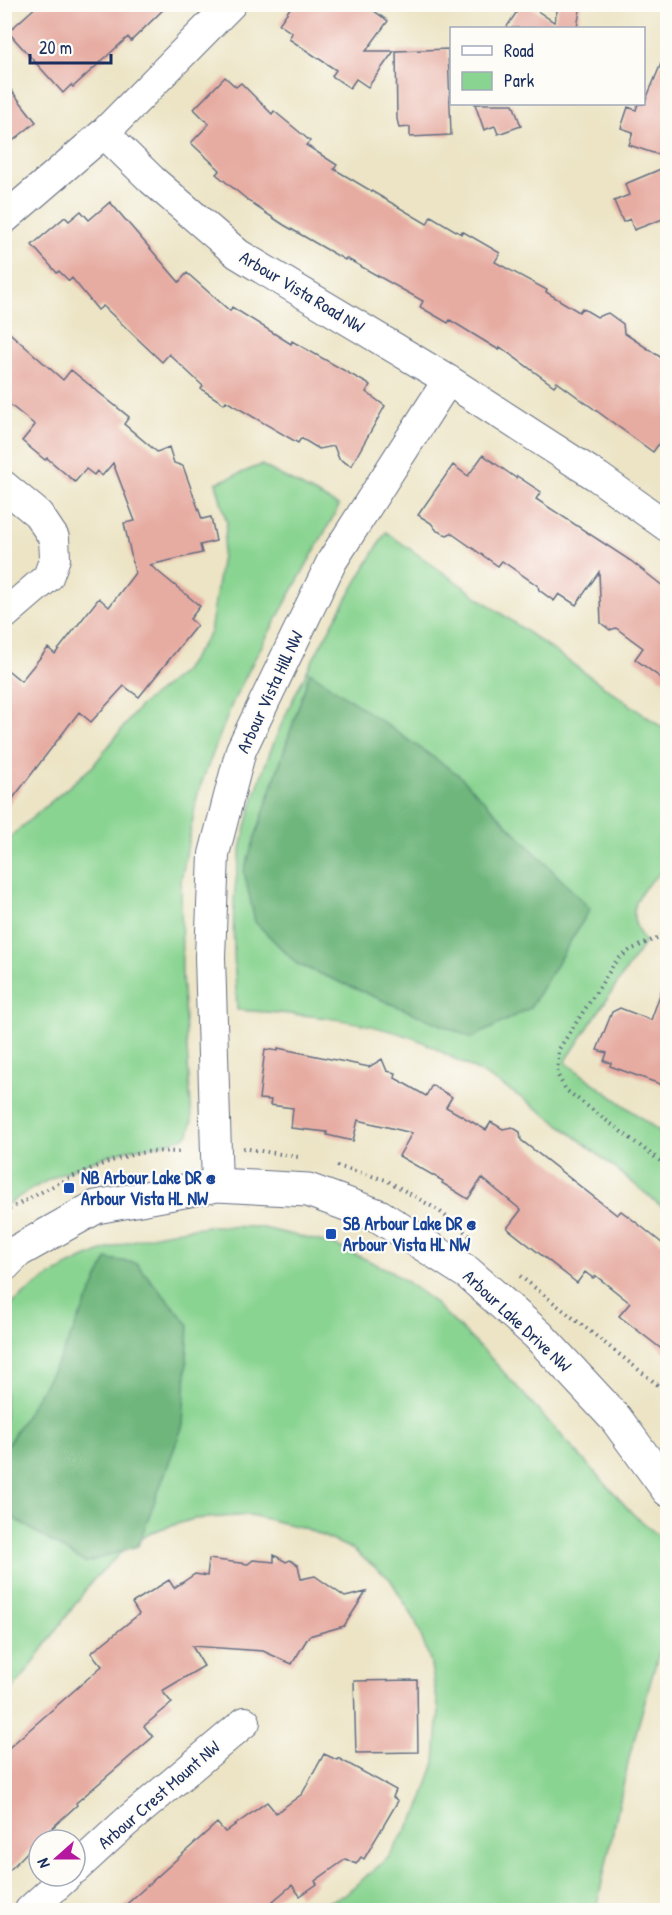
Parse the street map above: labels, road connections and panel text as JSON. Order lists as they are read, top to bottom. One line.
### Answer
{"streets":{"street":["Arbour Vista Road NW","Arbour Vista Hill NW","Arbour Lake Drive NW","Arbour Crest Mount NW"]},"crossings":[["Arbour Vista Road NW","Arbour Vista Hill NW"],["Arbour Vista Hill NW","Arbour Lake Drive NW"]],"places":{"transit":["NB Arbour Lake DR @ Arbour Vista HL NW","SB Arbour Lake DR @ Arbour Vista HL NW"]},"legend":["Road","Park"],"scale_bar":"20 m","north":"left"}
